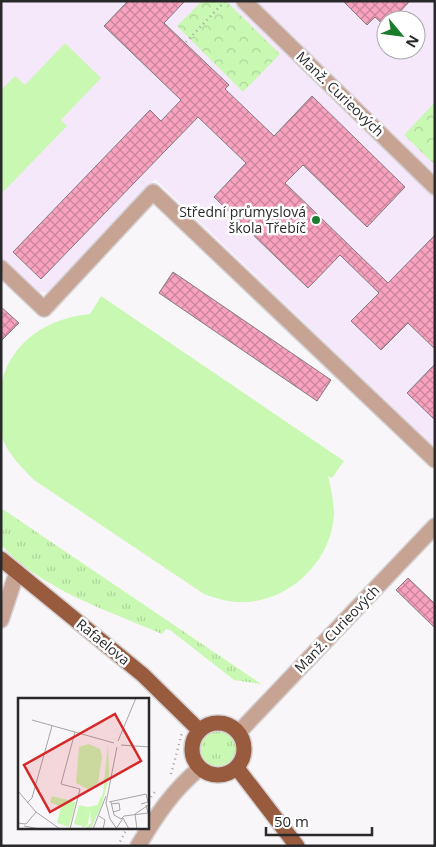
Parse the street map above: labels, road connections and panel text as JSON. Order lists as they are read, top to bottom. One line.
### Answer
{"streets":{"main road":["Rafaelova"],"street":["Manž. Curieových"]},"crossings":[["Manž. Curieových","Rafaelova"]],"places":["Střední průmyslová škola Třebíč"],"scale_bar":"50 m","north":"bottom right"}
